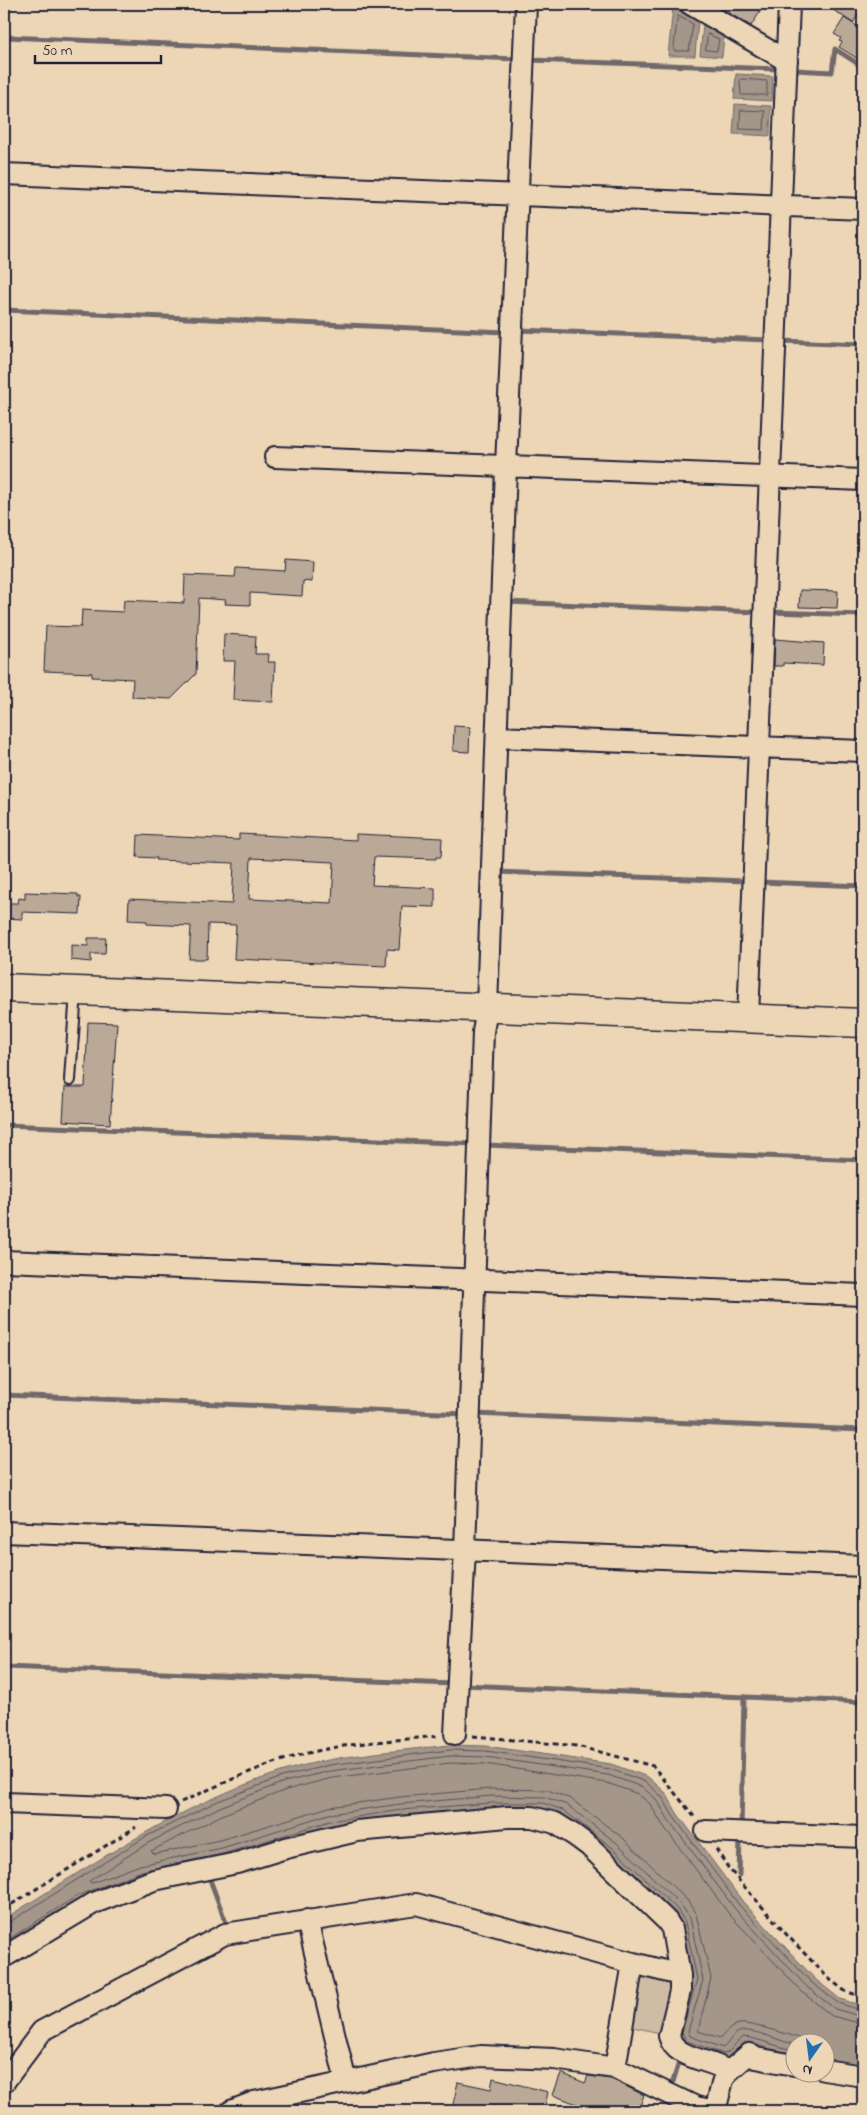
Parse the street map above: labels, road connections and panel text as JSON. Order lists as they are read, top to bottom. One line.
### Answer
{"scale_bar":"50 m","north":"bottom"}
